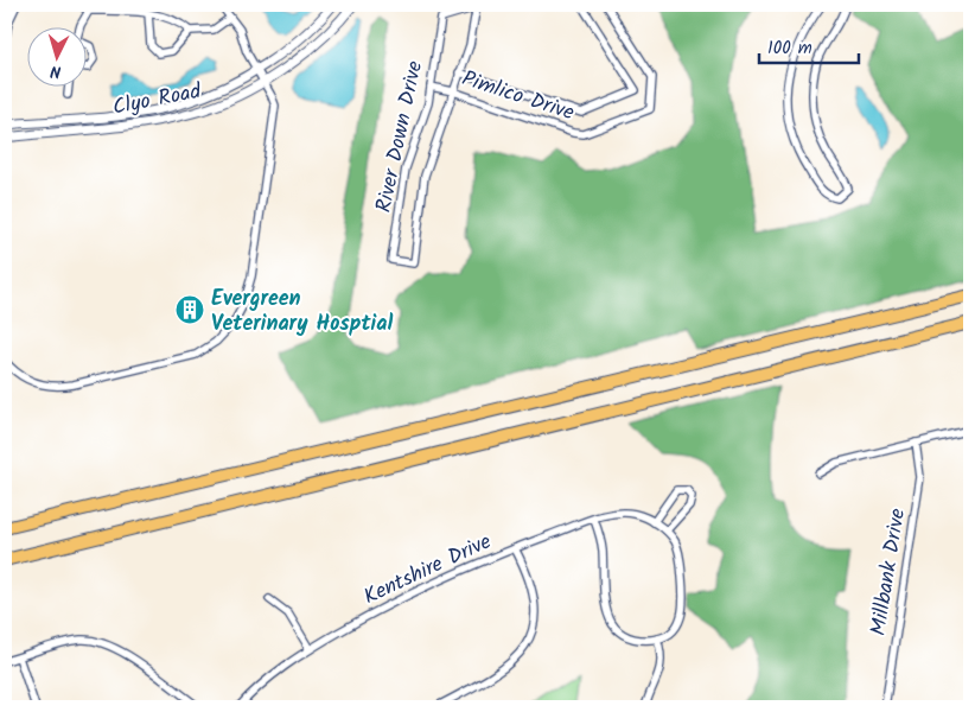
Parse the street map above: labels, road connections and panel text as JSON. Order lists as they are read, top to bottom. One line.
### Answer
{"streets":{"street":["Pimlico Drive","Clyo Road","River Down Drive","Kentshire Drive","Millbank Drive"]},"crossings":[["Pimlico Drive","River Down Drive"]],"places":{"building":["Evergreen Veterinary Hosptial"]},"scale_bar":"100 m","north":"bottom"}
